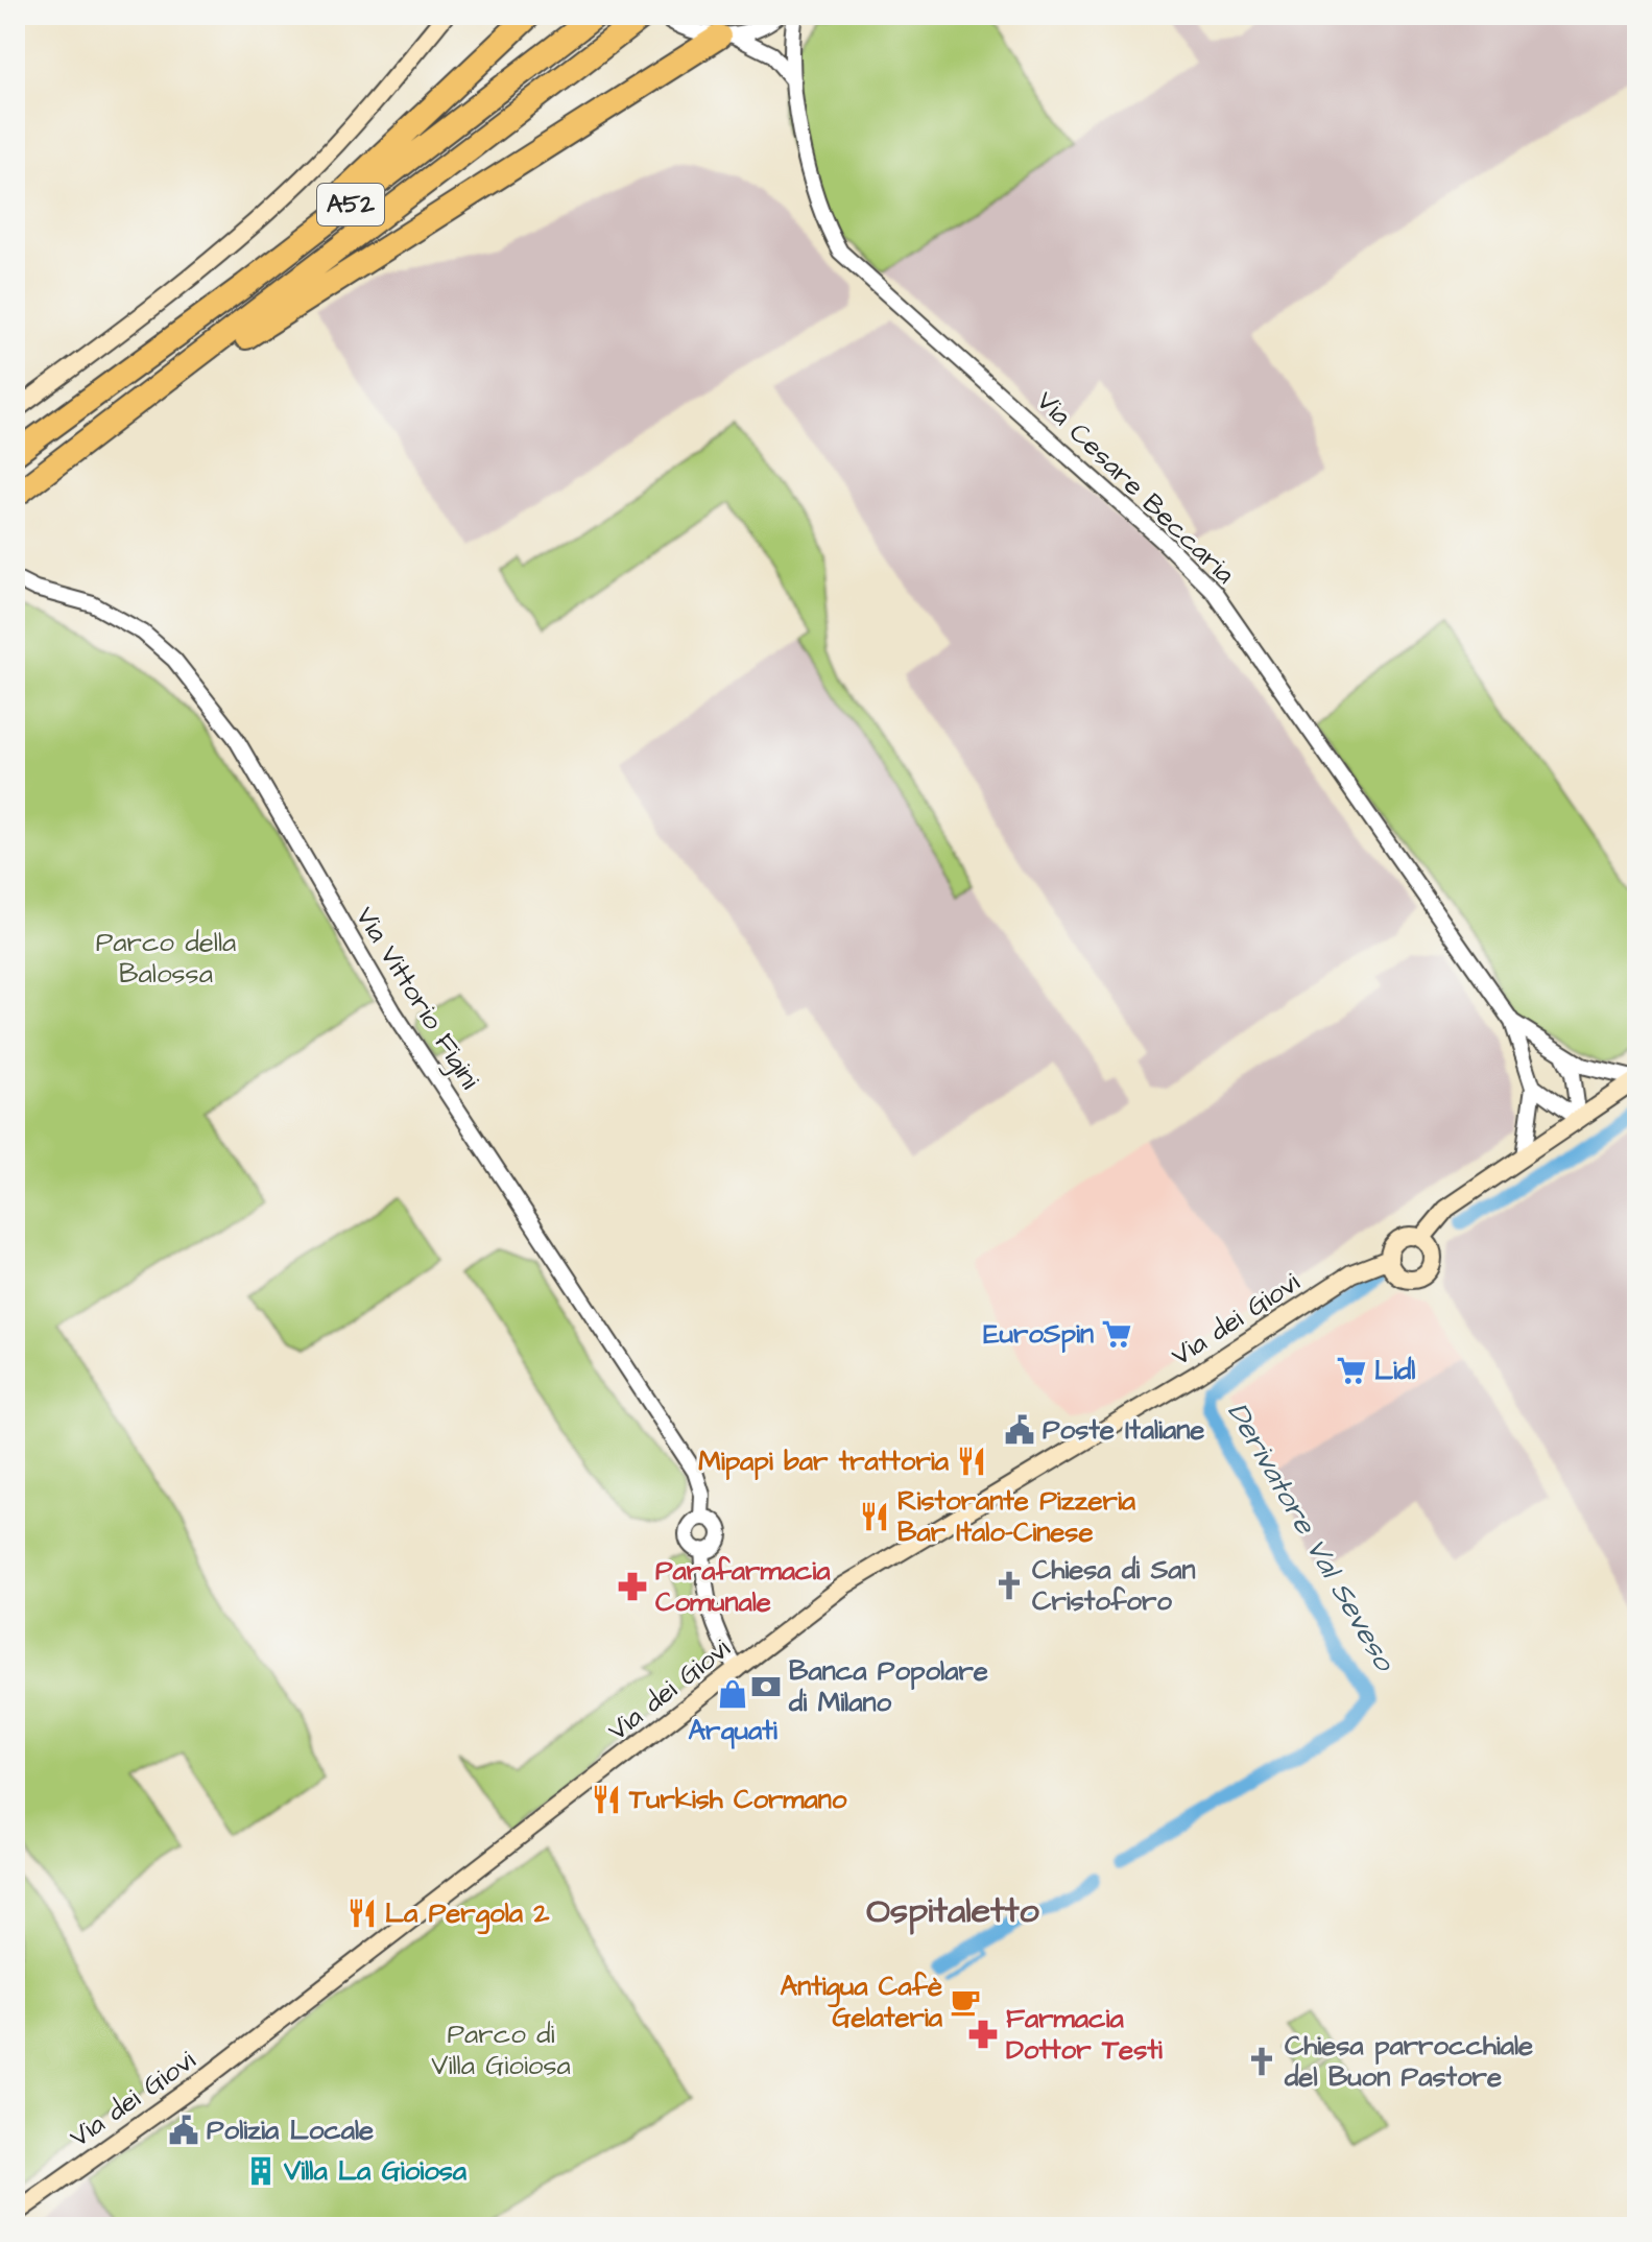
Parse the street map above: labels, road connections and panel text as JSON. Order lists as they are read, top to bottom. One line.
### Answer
{"streets":{"highway":["A52"],"main road":["Via dei Giovi"],"street":["Via Cesare Beccaria","Via Vittorio Figini"]},"districts":["Ospitaletto"],"water":["Derivatore Val Seveso"],"parks":["Parco della Balossa","Parco di Villa Gioiosa"],"places":{"supermarket":["EuroSpin","Lidl"],"public building":["Poste Italiane","Polizia Locale"],"restaurant":["Mipapi bar trattoria","Ristorante Pizzeria Bar Italo-Cinese","Turkish Cormano","La Pergola 2"],"church":["Chiesa di San Cristoforo","Chiesa parrocchiale del Buon Pastore"],"pharmacy":["Parafarmacia Comunale","Farmacia Dottor Testi"],"bank":["Banca Popolare di Milano"],"shop":["Arquati"],"cafe":["Antigua Cafè Gelateria"],"building":["Villa La Gioiosa"]}}
